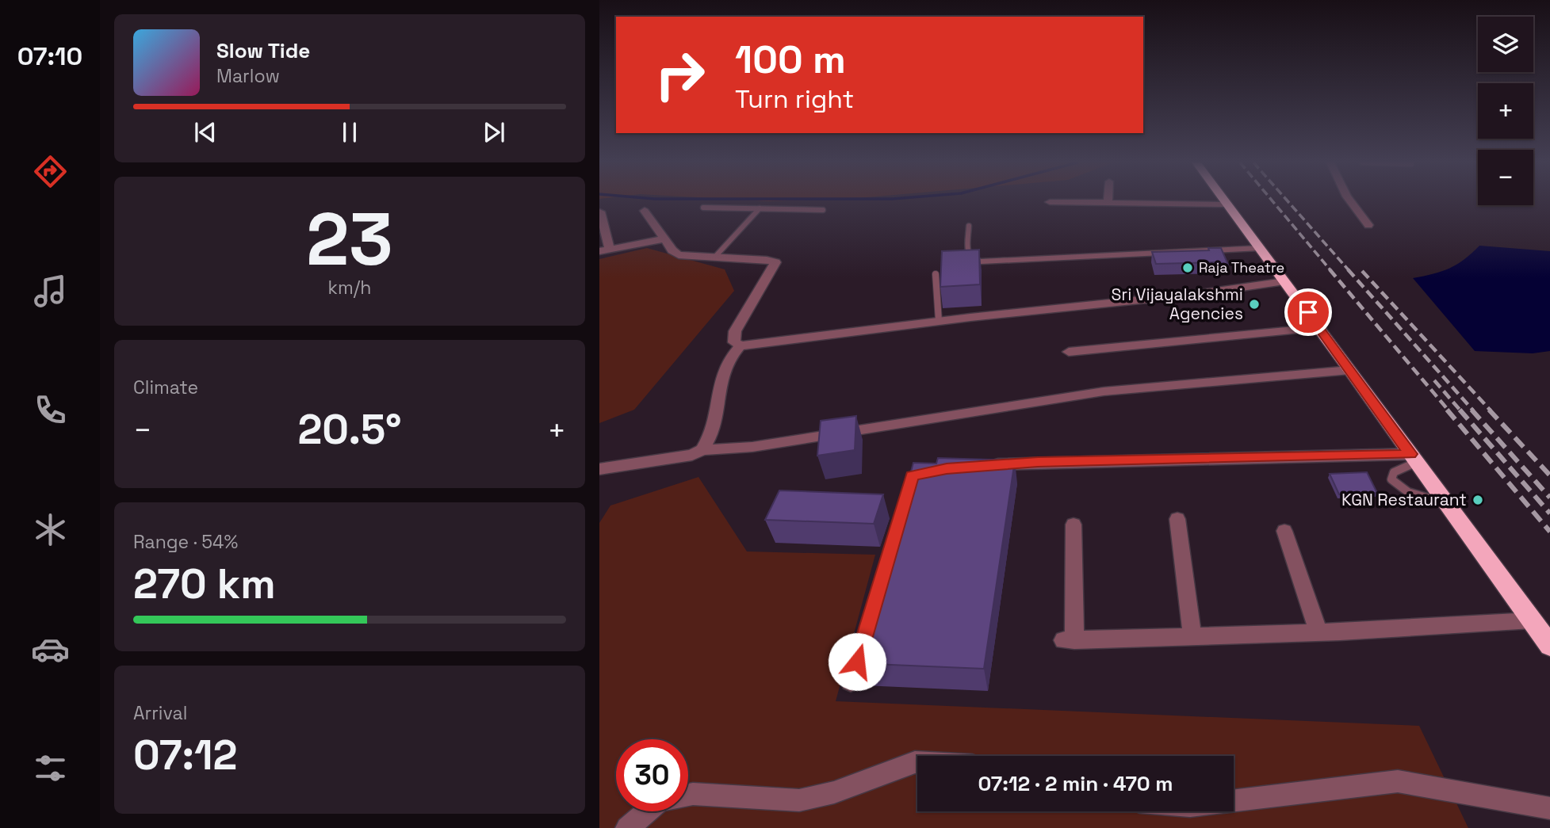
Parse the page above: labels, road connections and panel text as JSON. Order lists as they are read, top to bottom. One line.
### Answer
{"places":["Raja Theatre","Sri Vijayalakshmi Agencies","KGN Restaurant"],"page":{"tabs":"07:10","map_buttons":["+","−"],"turn":["100 m","Turn right"],"song":["Slow Tide","Marlow"],"tile":[["23","km/h"],"Climate",["Range · 54%","270 km"],["Arrival","07:12"]],"heat":["−","20.5°","+"],"limit":"30","trip":"07:12 · 2 min · 470 m"}}
